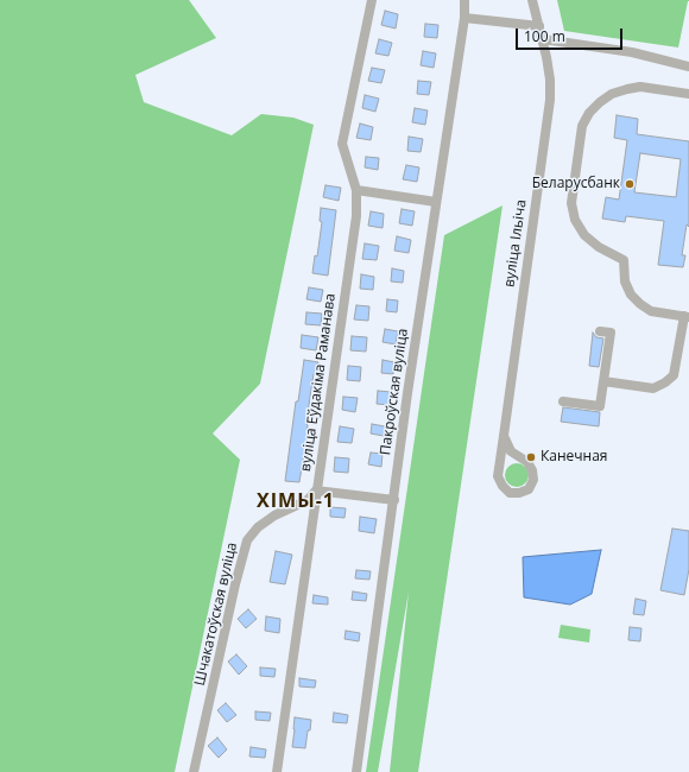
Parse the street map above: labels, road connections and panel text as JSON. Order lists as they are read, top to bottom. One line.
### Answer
{"streets":{"street":["вуліца Ільіча","вуліца Еўдакіма Раманава","Пакроўская вуліца","Шчакатоўская вуліца"]},"crossings":[["вуліца Еўдакіма Раманава","Шчакатоўская вуліца"]],"districts":["ХІМЫ-1"],"places":["Беларусбанк","Канечная"],"scale_bar":"100 m"}
